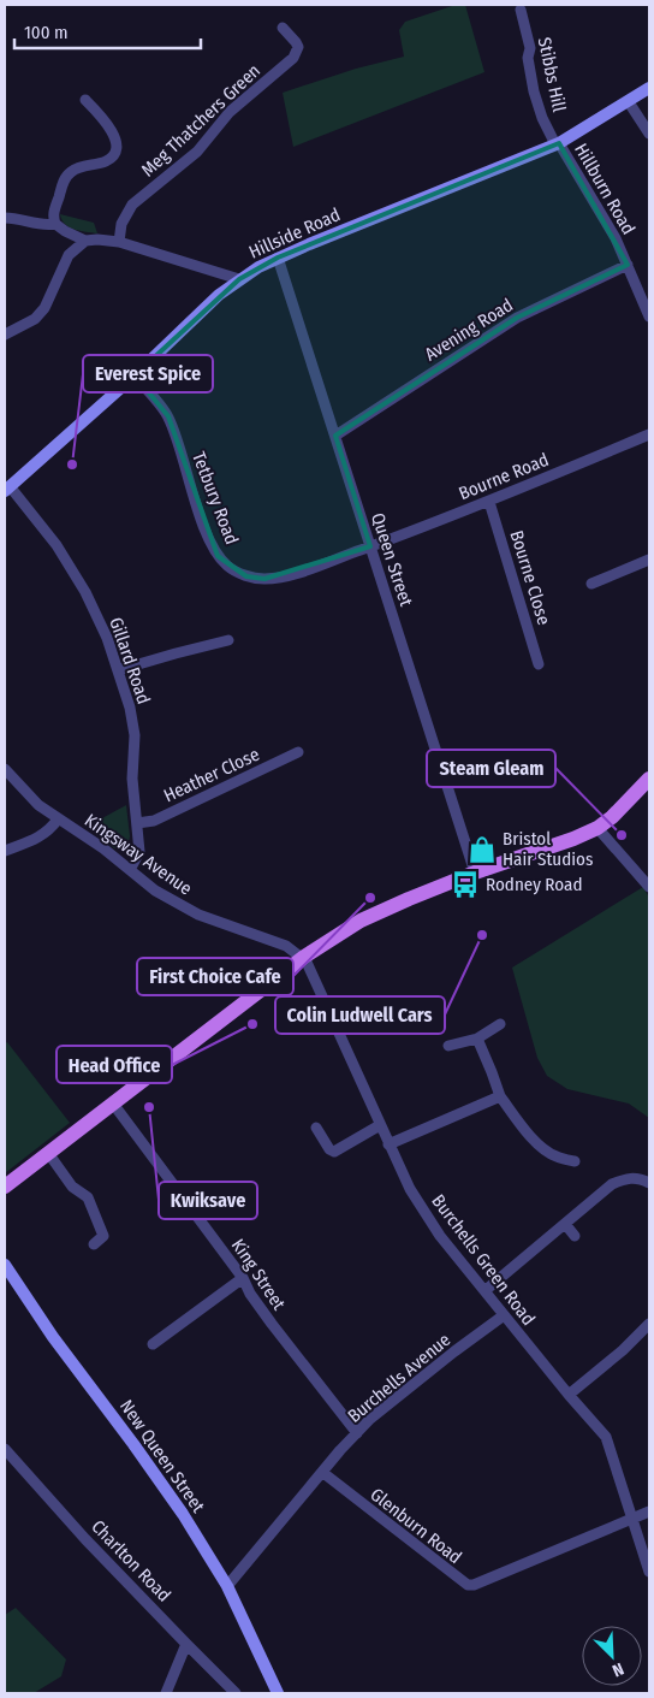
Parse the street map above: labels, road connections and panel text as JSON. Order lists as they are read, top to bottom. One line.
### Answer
{"streets":{"street":["Stibbs Hill","Meg Thatchers Green","Hillburn Road","Hillside Road","Avening Road","Bourne Road","Tetbury Road","Queen Street","Bourne Close","Gillard Road","Heather Close","Kingsway Avenue","Burchells Green Road","King Street","Burchells Avenue","New Queen Street","Glenburn Road","Charlton Road"]},"crossings":[["Stibbs Hill","Hillburn Road"],["Stibbs Hill","Hillside Road"],["Hillburn Road","Hillside Road"],["Hillburn Road","Avening Road"],["Hillside Road","Tetbury Road"],["Hillside Road","Queen Street"],["Hillside Road","Gillard Road"],["Avening Road","Queen Street"],["Bourne Road","Tetbury Road"],["Bourne Road","Queen Street"],["Bourne Road","Bourne Close"],["Tetbury Road","Queen Street"],["Gillard Road","Heather Close"],["Gillard Road","Kingsway Avenue"],["Kingsway Avenue","Burchells Green Road"],["Burchells Green Road","Burchells Avenue"],["Burchells Green Road","Glenburn Road"],["King Street","Burchells Avenue"],["Burchells Avenue","Glenburn Road"]],"places":{"other":["Everest Spice","Steam Gleam","First Choice Cafe","Colin Ludwell Cars","Head Office","Kwiksave"],"shop":["Bristol Hair Studios"],"bus stop":["Rodney Road"]},"scale_bar":"100 m","north":"bottom right"}
